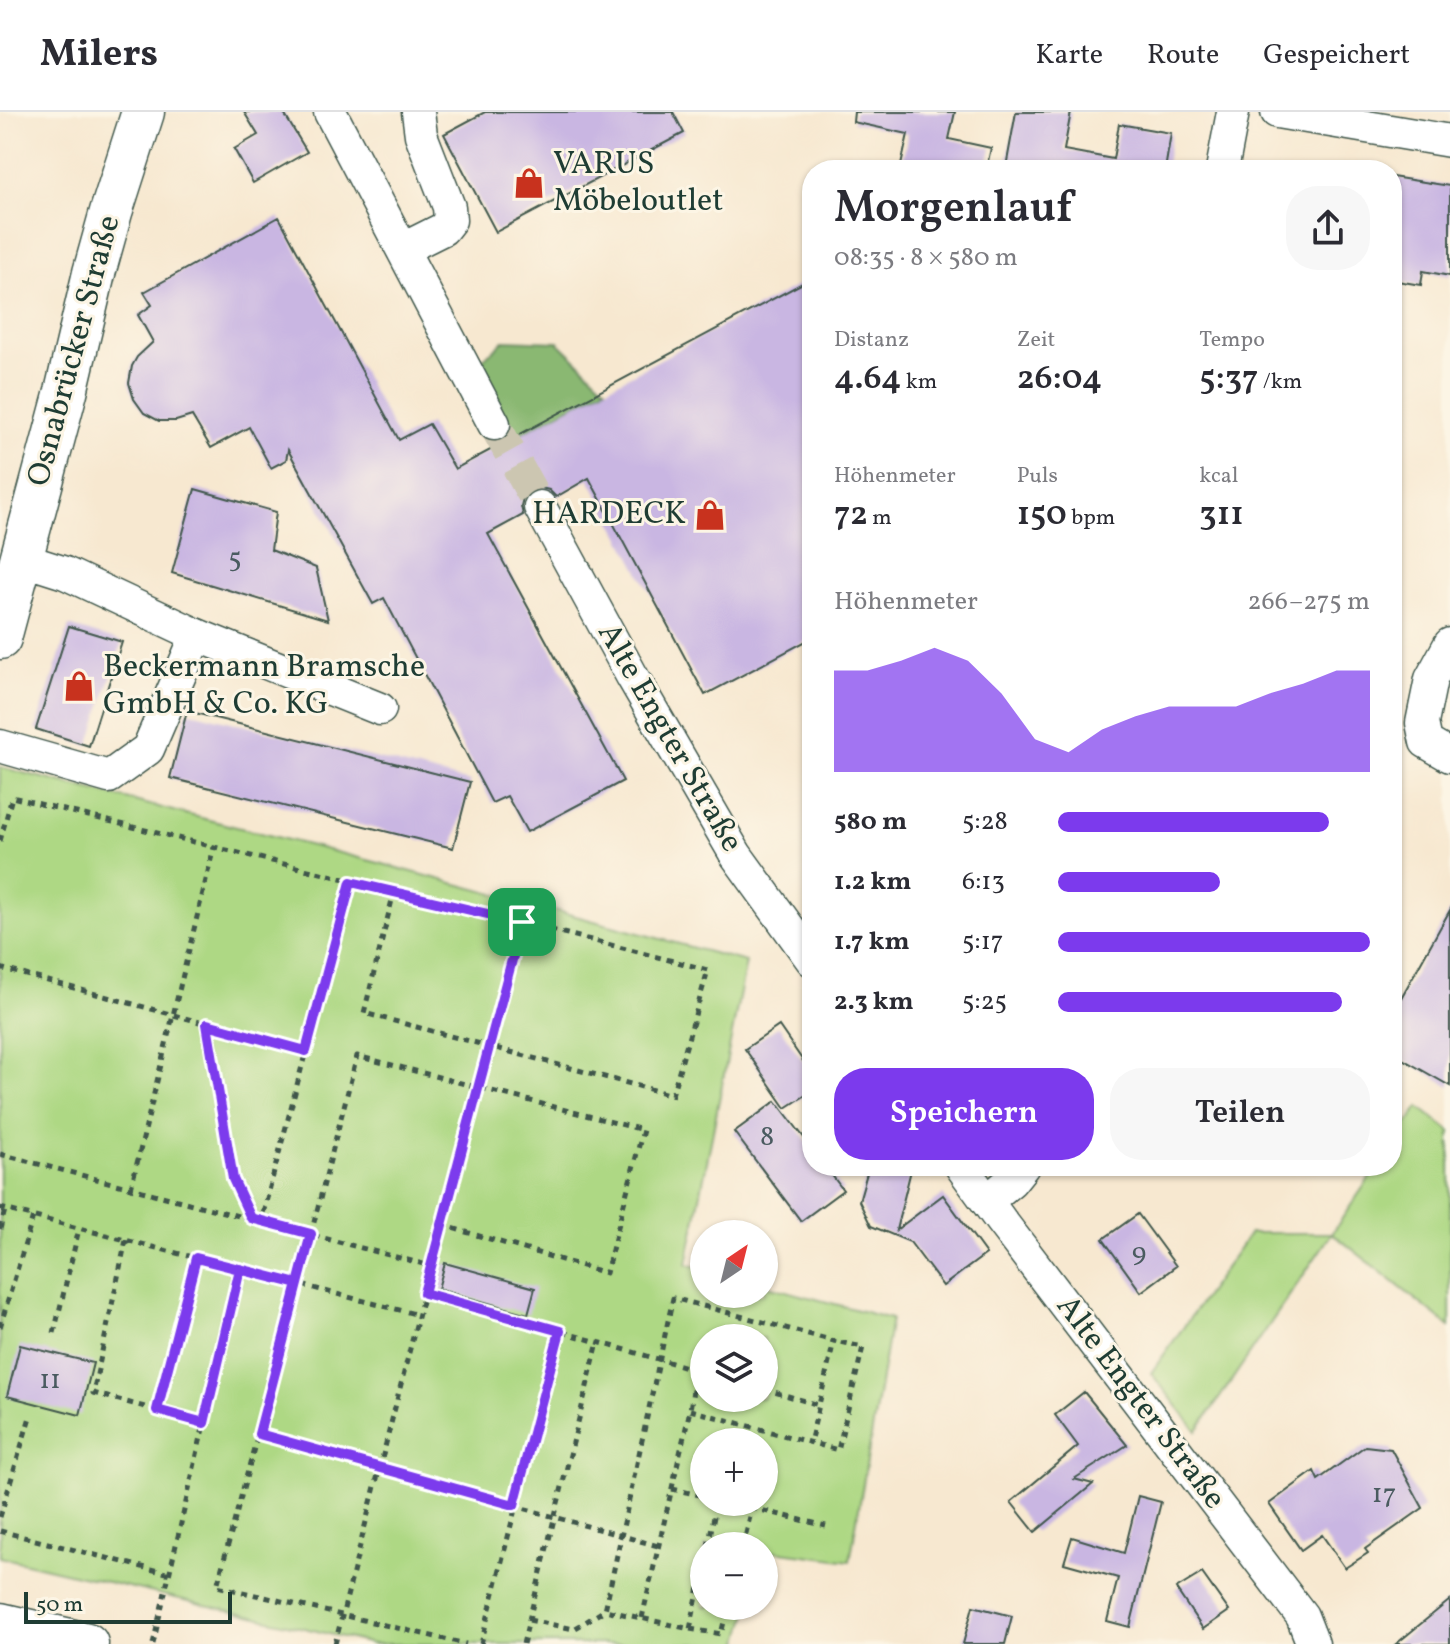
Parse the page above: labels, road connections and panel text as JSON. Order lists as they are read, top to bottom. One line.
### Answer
{"streets":{"main road":["Osnabrücker Straße"],"street":["Alte Engter Straße"]},"places":{"shop":["VARUS Möbeloutlet","HARDECK","Beckermann Bramsche GmbH & Co. KG"]},"house_numbers":["5","8","9","11","17"],"scale_bar":"50 m","north":"top right","page":{"header":"Milers","nav":["Karte","Route","Gespeichert"],"heading":["Morgenlauf","08:35 · 8 × 580 m"],"stats":[["Distanz","4.64 km"],["Zeit","26:04"],["Tempo","5:37 /km"],["Höhenmeter","72 m"],["Puls","150 bpm"],["kcal","311"]],"chart":["Höhenmeter","266–275 m"],"list":[{"name":"580 m","note":"5:28"},{"name":"1.2 km","note":"6:13"},{"name":"1.7 km","note":"5:17"},{"name":"2.3 km","note":"5:25"}],"buttons":["Speichern","Teilen"],"map_buttons":["+","−"],"scale":"50 m"}}
